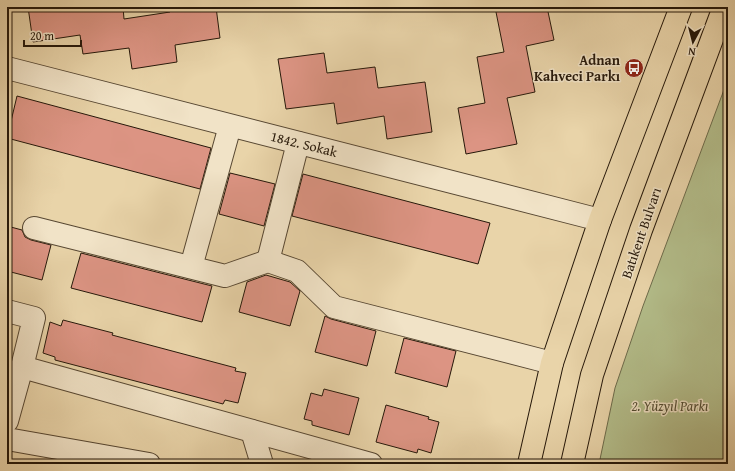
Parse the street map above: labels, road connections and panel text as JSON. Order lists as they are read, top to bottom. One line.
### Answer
{"streets":{"main road":["Batıkent Bulvarı"],"street":["1842. Sokak"]},"parks":["2. Yüzyıl Parkı"],"places":{"bus stop":["Adnan Kahveci Parkı"]},"scale_bar":"20 m","north":"bottom"}
